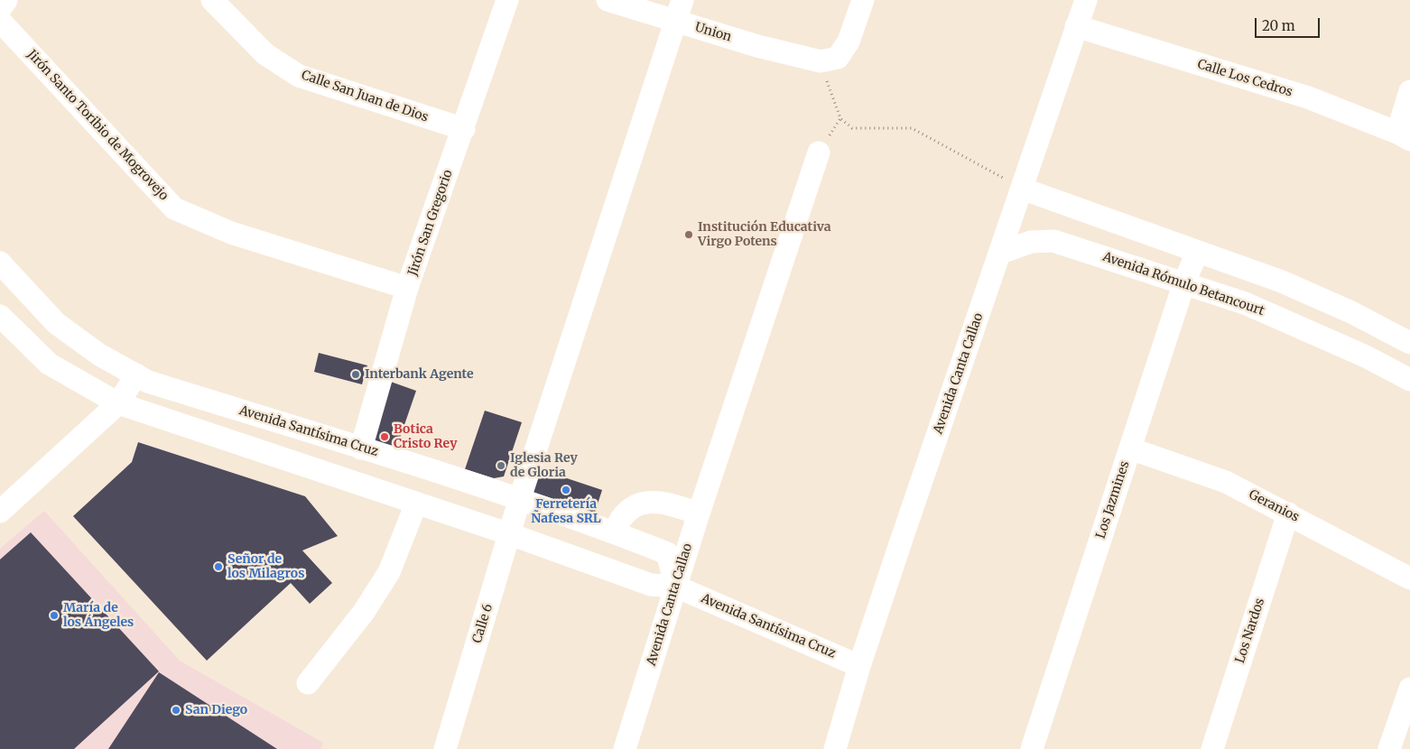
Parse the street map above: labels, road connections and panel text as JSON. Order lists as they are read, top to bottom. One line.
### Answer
{"streets":{"street":["Union","Calle Los Cedros","Calle San Juan de Dios","Jirón Santo Toribio de Mogrovejo","Jirón San Gregorio","Avenida Rómulo Betancourt","Avenida Canta Callao","Avenida Santísima Cruz","Los Jazmines","Geranios","Calle 6","Los Nardos"]},"crossings":[["Union","Calle 6"],["Calle Los Cedros","Avenida Canta Callao"],["Calle San Juan de Dios","Jirón San Gregorio"],["Jirón Santo Toribio de Mogrovejo","Jirón San Gregorio"],["Jirón San Gregorio","Avenida Santísima Cruz"],["Avenida Rómulo Betancourt","Avenida Canta Callao"],["Avenida Rómulo Betancourt","Los Jazmines"],["Avenida Canta Callao","Avenida Santísima Cruz"],["Avenida Santísima Cruz","Calle 6"],["Los Jazmines","Geranios"],["Geranios","Los Nardos"]],"places":["Institución Educativa Virgo Potens","Interbank Agente","Botica Cristo Rey","Iglesia Rey de Gloria","Ferretería Ñafesa SRL","Señor de los Milagros","María de los Ángeles","San Diego"],"scale_bar":"20 m"}
